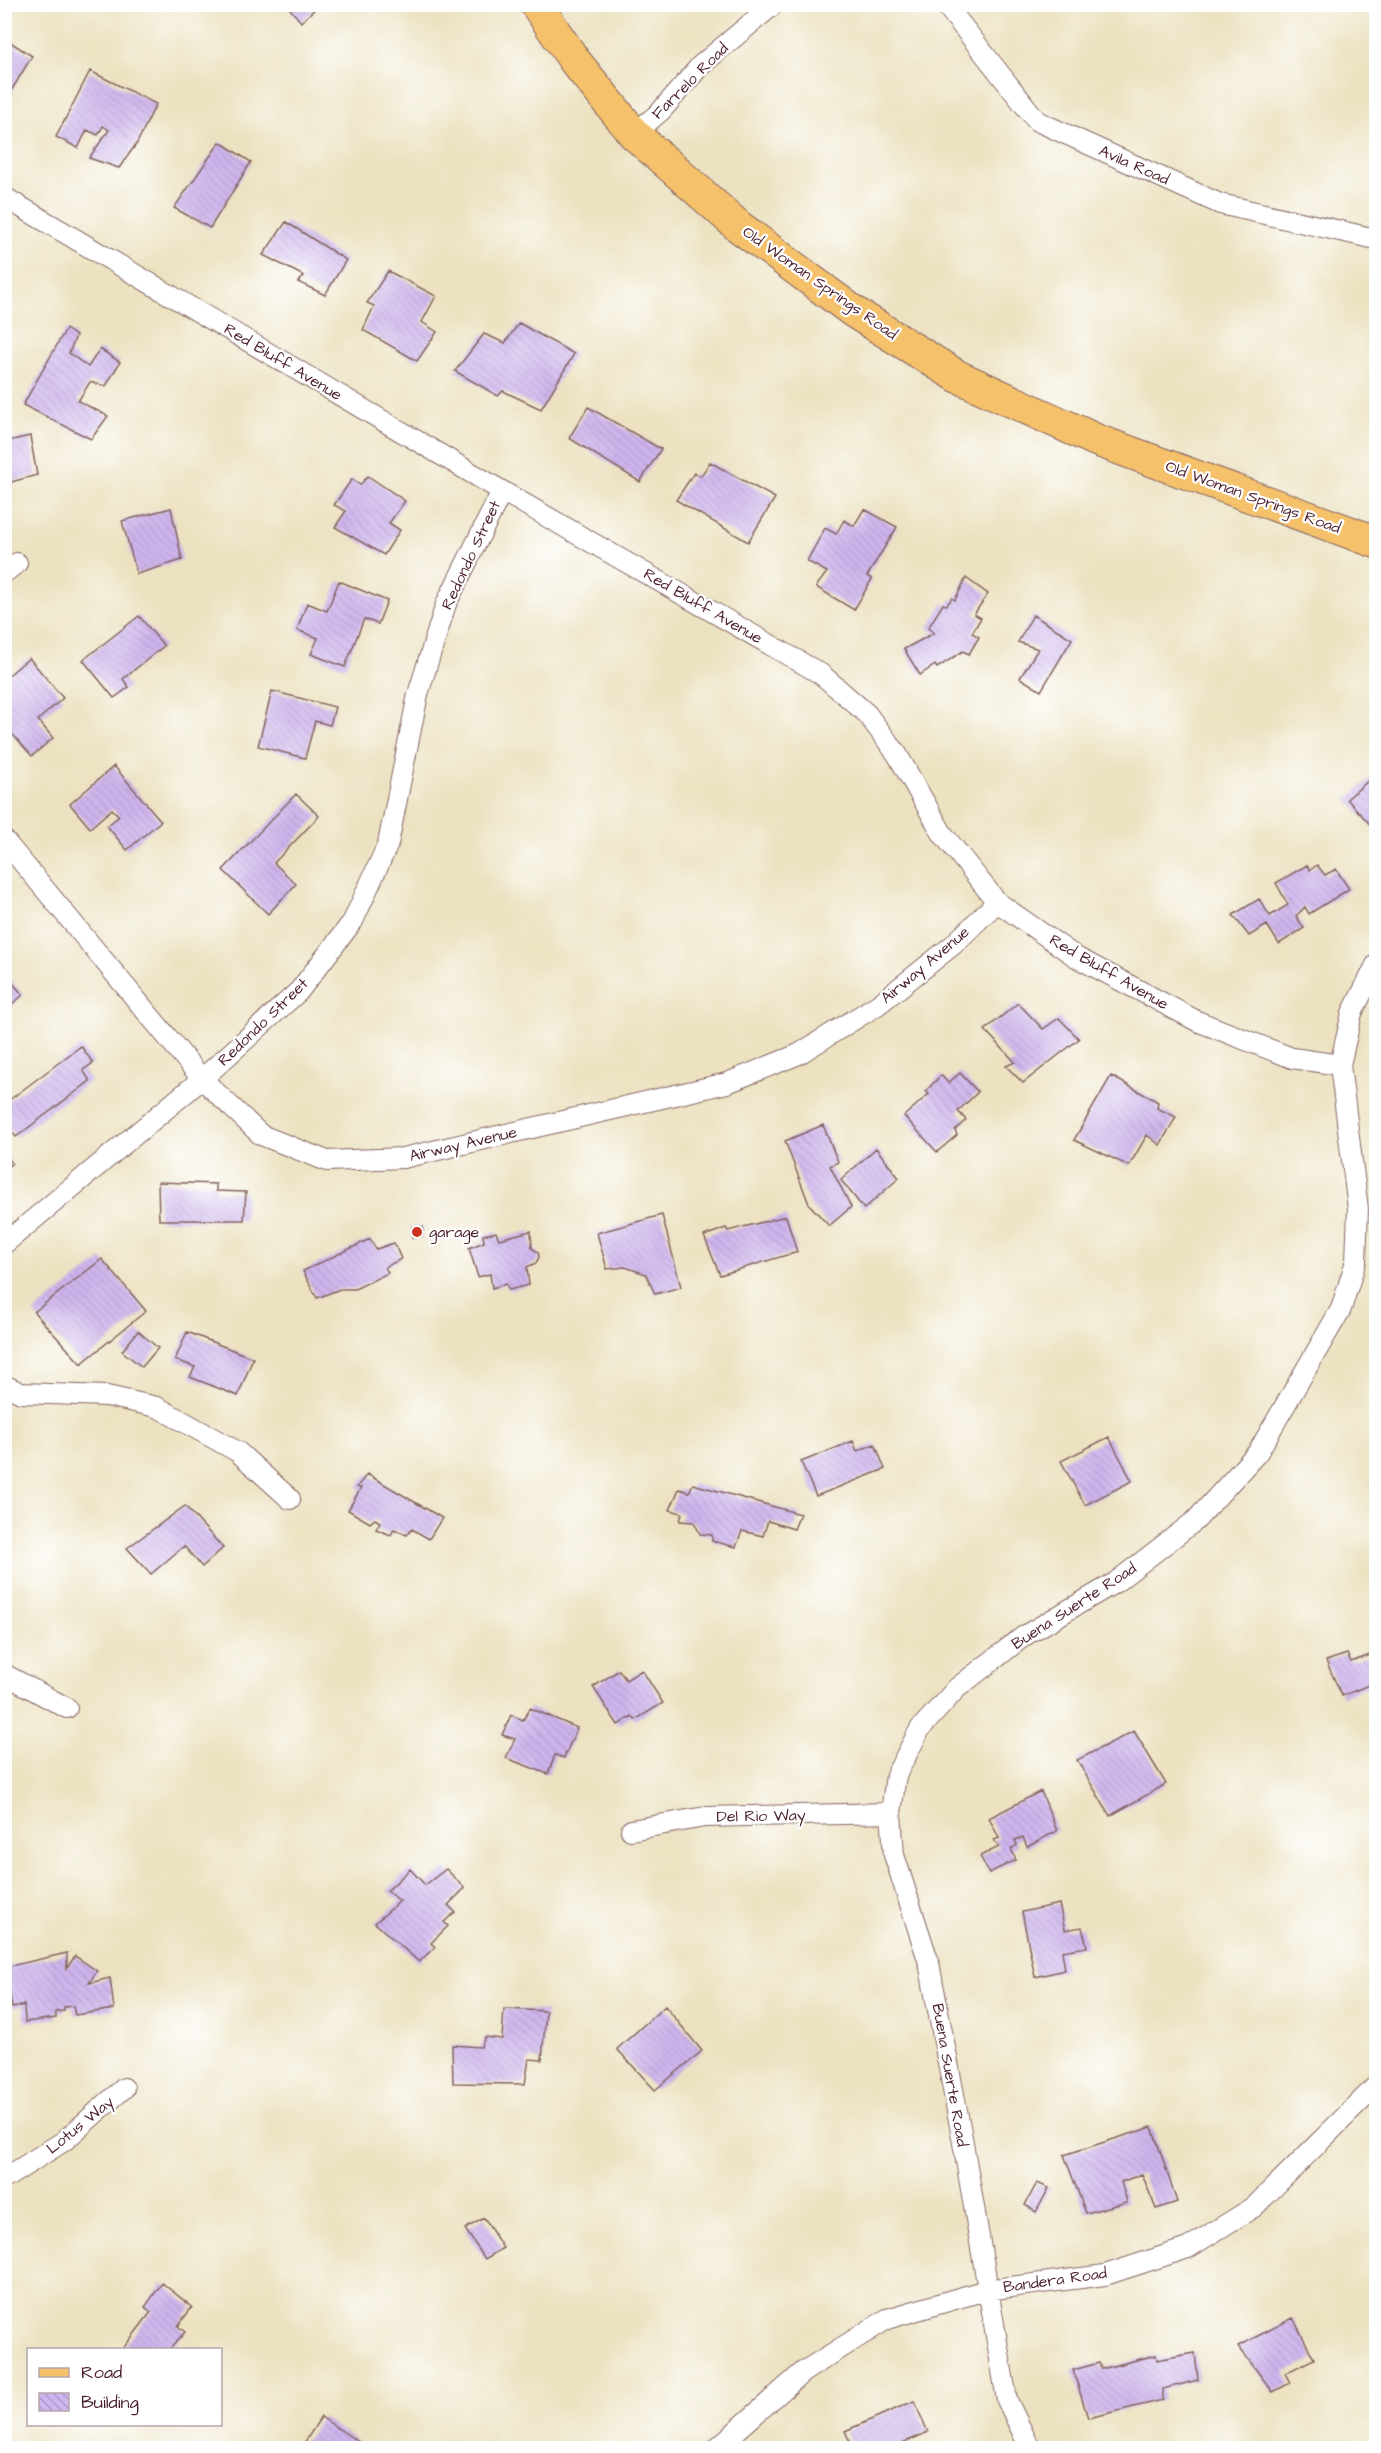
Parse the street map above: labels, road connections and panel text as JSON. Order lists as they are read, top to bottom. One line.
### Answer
{"streets":{"main road":["Old Woman Springs Road"],"street":["Farrelo Road","Avila Road","Red Bluff Avenue","Redondo Street","Airway Avenue","Buena Suerte Road","Del Rio Way","Lotus Way","Bandera Road"]},"crossings":[["Farrelo Road","Old Woman Springs Road"],["Red Bluff Avenue","Redondo Street"],["Red Bluff Avenue","Airway Avenue"],["Red Bluff Avenue","Buena Suerte Road"],["Redondo Street","Airway Avenue"],["Buena Suerte Road","Del Rio Way"],["Buena Suerte Road","Bandera Road"]],"places":["garage"],"legend":["Road","Building"]}
